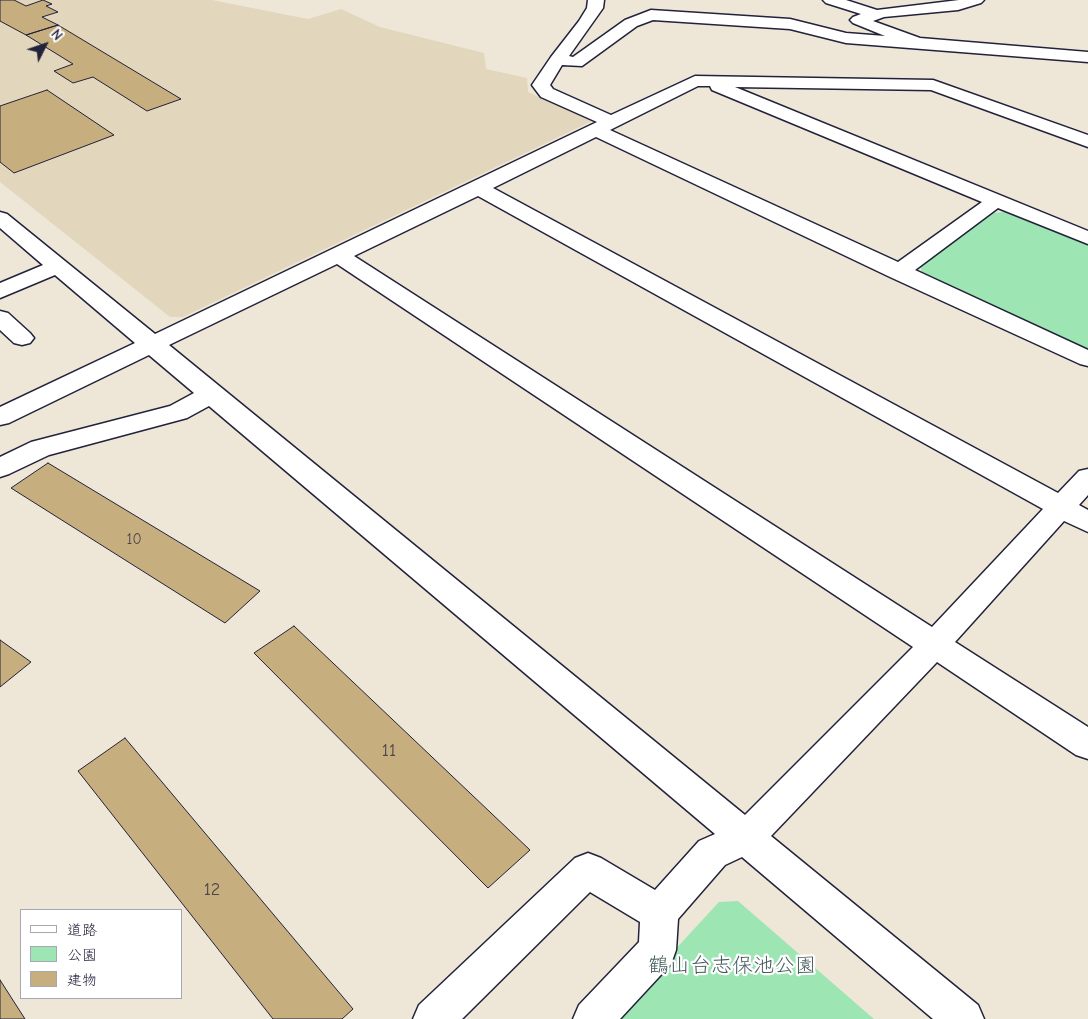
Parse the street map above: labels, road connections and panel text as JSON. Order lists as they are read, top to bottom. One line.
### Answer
{"parks":["鶴山台志保池公園"],"house_numbers":["10","11","12"],"legend":["道路","公園","建物"],"north":"top right"}
